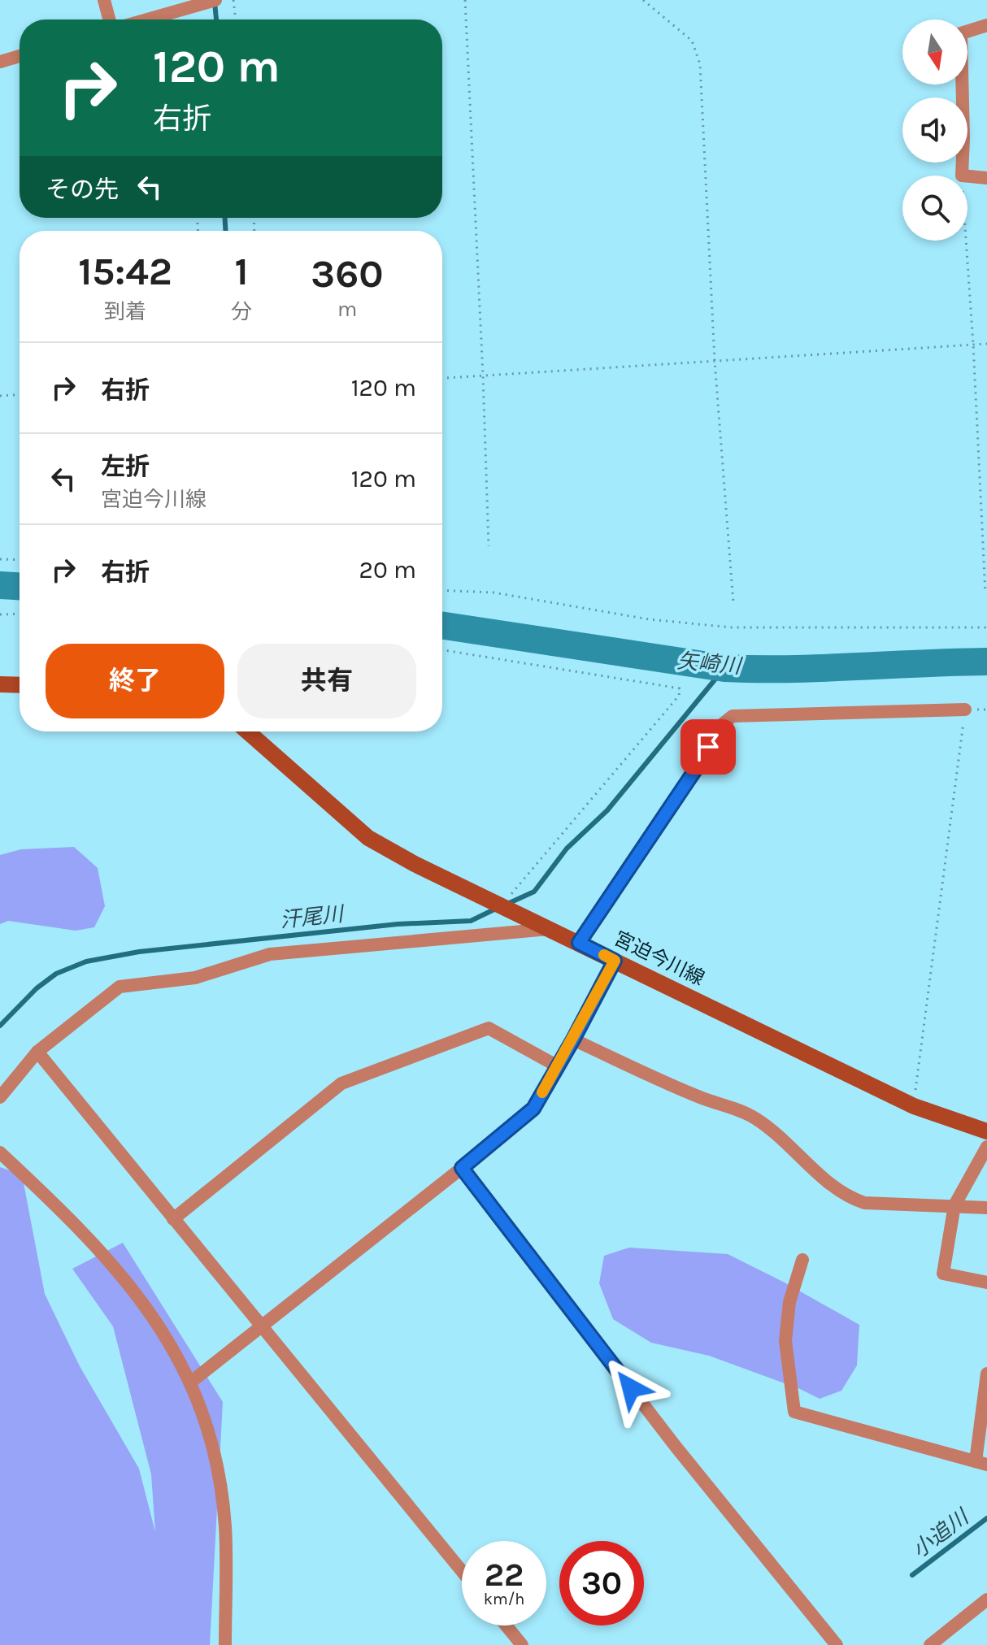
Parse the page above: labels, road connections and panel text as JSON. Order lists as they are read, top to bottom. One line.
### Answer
{"streets":{"main road":["宮迫今川線"]},"water":["矢崎川","汗尾川","小追川"],"north":"bottom","page":{"turn":["120 m","右折"],"then":"その先","eta":["15:42","到着","1","分","360","m"],"list":[{"name":"右折","value":"120 m"},{"name":"左折","note":"宮迫今川線","value":"120 m"},{"name":"右折","value":"20 m"}],"buttons":["終了","共有"],"speed":"22 km/h","limit":"30"}}
